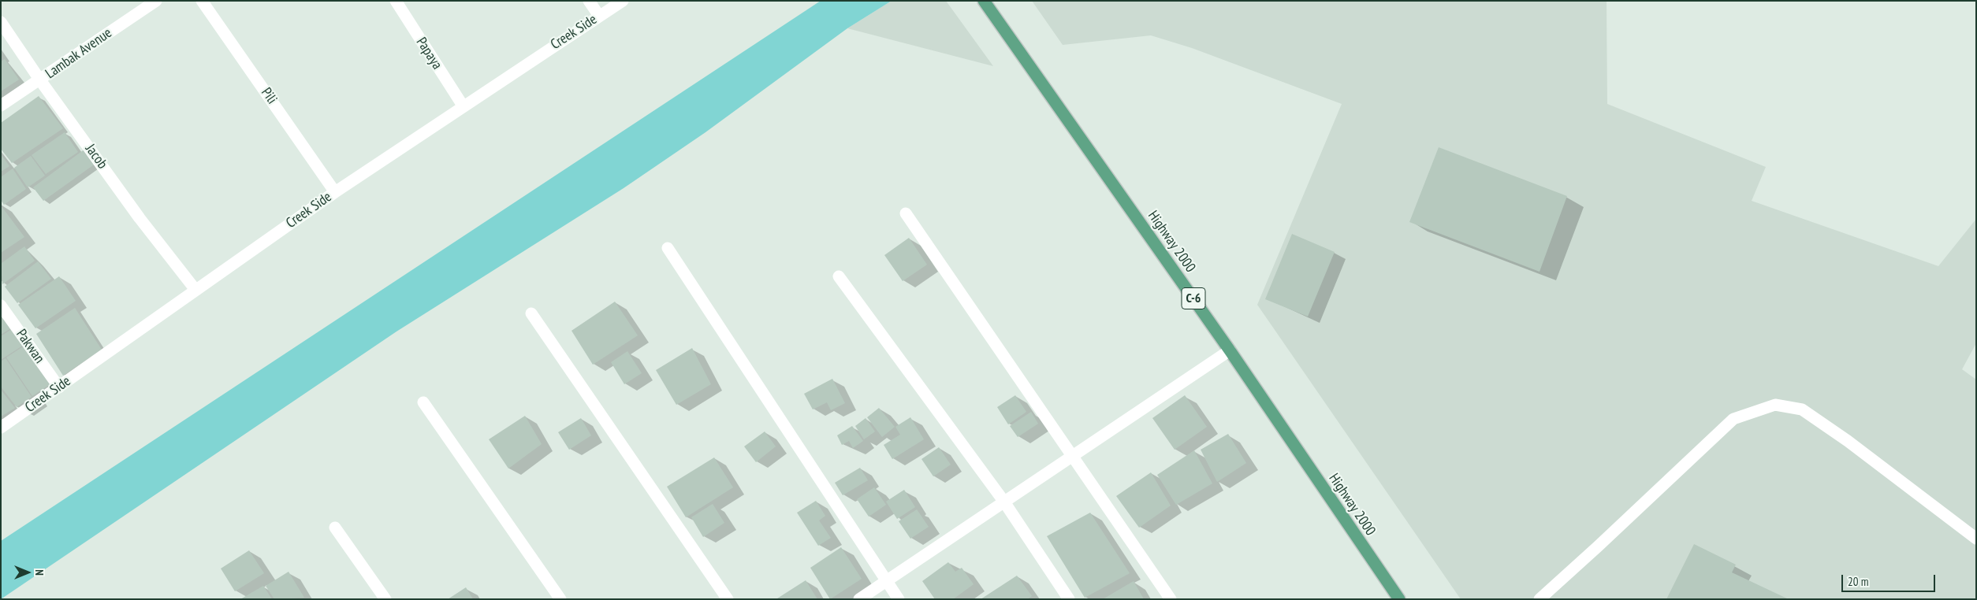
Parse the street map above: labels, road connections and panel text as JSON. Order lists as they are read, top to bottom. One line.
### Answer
{"streets":{"main road":["Highway 2000","C-6"],"street":["Creek Side","Lambak Avenue","Papaya","Pili","Jacob","Pakwan"]},"crossings":[["Creek Side","Papaya"],["Creek Side","Pili"],["Creek Side","Jacob"],["Creek Side","Pakwan"],["Lambak Avenue","Jacob"]],"scale_bar":"20 m","north":"right"}
